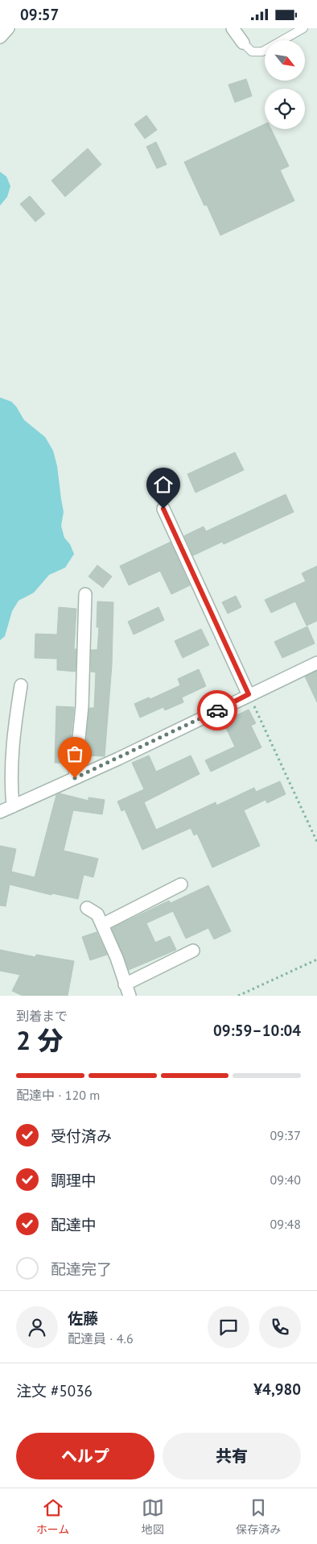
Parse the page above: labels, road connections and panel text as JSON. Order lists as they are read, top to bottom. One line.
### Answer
{"north":"bottom right","page":{"status":"09:57","heading":["2 分","到着まで","09:59–10:04"],"panel":["佐藤","配達員 · 4.6","注文 #5036","¥4,980"],"bar":"配達中 · 120 m","list":[["受付済み","09:37"],["調理中","09:40"],["配達中","09:48"],"配達完了"],"buttons":["ヘルプ","共有"],"tabs":["ホーム","地図","保存済み"]}}
